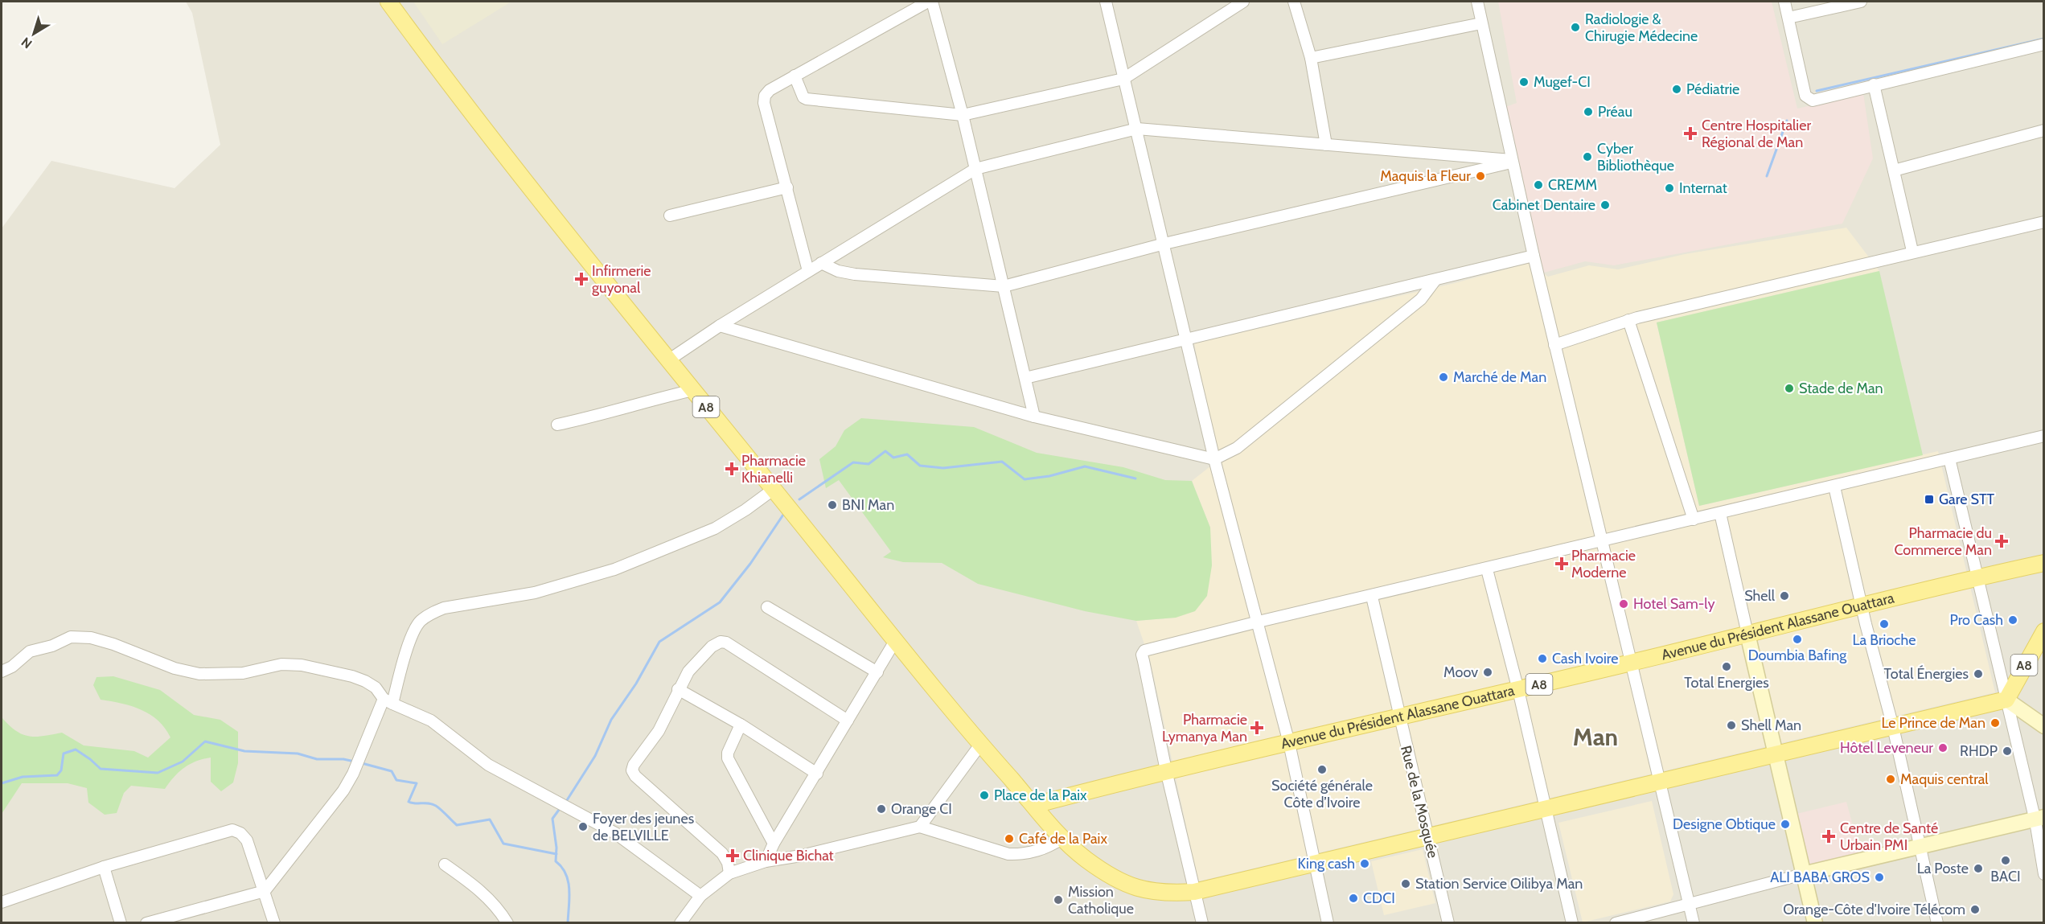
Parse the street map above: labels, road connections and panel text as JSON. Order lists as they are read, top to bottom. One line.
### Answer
{"streets":{"main road":["A8","Avenue du Président Alassane Ouattara"],"street":["Rue de la Mosquée"]},"crossings":[["A8","Avenue du Président Alassane Ouattara"],["A8","Rue de la Mosquée"],["Avenue du Président Alassane Ouattara","Rue de la Mosquée"]],"districts":["Man"],"places":{"other":["Radiologie & Chirugie Médecine","Mugef-CI","Pédiatrie","Préau","Cyber Bibliothèque","Maquis la Fleur","CREMM","Internat","Cabinet Dentaire","Marché de Man","Stade de Man","BNI Man","Shell","Hotel Sam-ly","Pro Cash","La Brioche","Doumbia Bafing","Cash Ivoire","Total Energies","Moov","Total Énergies","Le Prince de Man","Shell Man","Hôtel Leveneur","RHDP","Société générale Côte d’Ivoire","Maquis central","Place de la Paix","Orange CI","Designe Obtique","Foyer des jeunes de BELVILLE","Café de la Paix","BACI","King cash","La Poste","ALI BABA GROS","Station Service Oilibya Man","CDCI","Mission Catholique","Orange-Côte d'Ivoire Télécom"],"health":["Centre Hospitalier Régional de Man","Infirmerie guyonal","Pharmacie Khianelli","Pharmacie du Commerce Man","Pharmacie Moderne","Pharmacie Lymanya Man","Centre de Santé Urbain PMI","Clinique Bichat"],"transit":["Gare STT"]},"north":"bottom left"}
